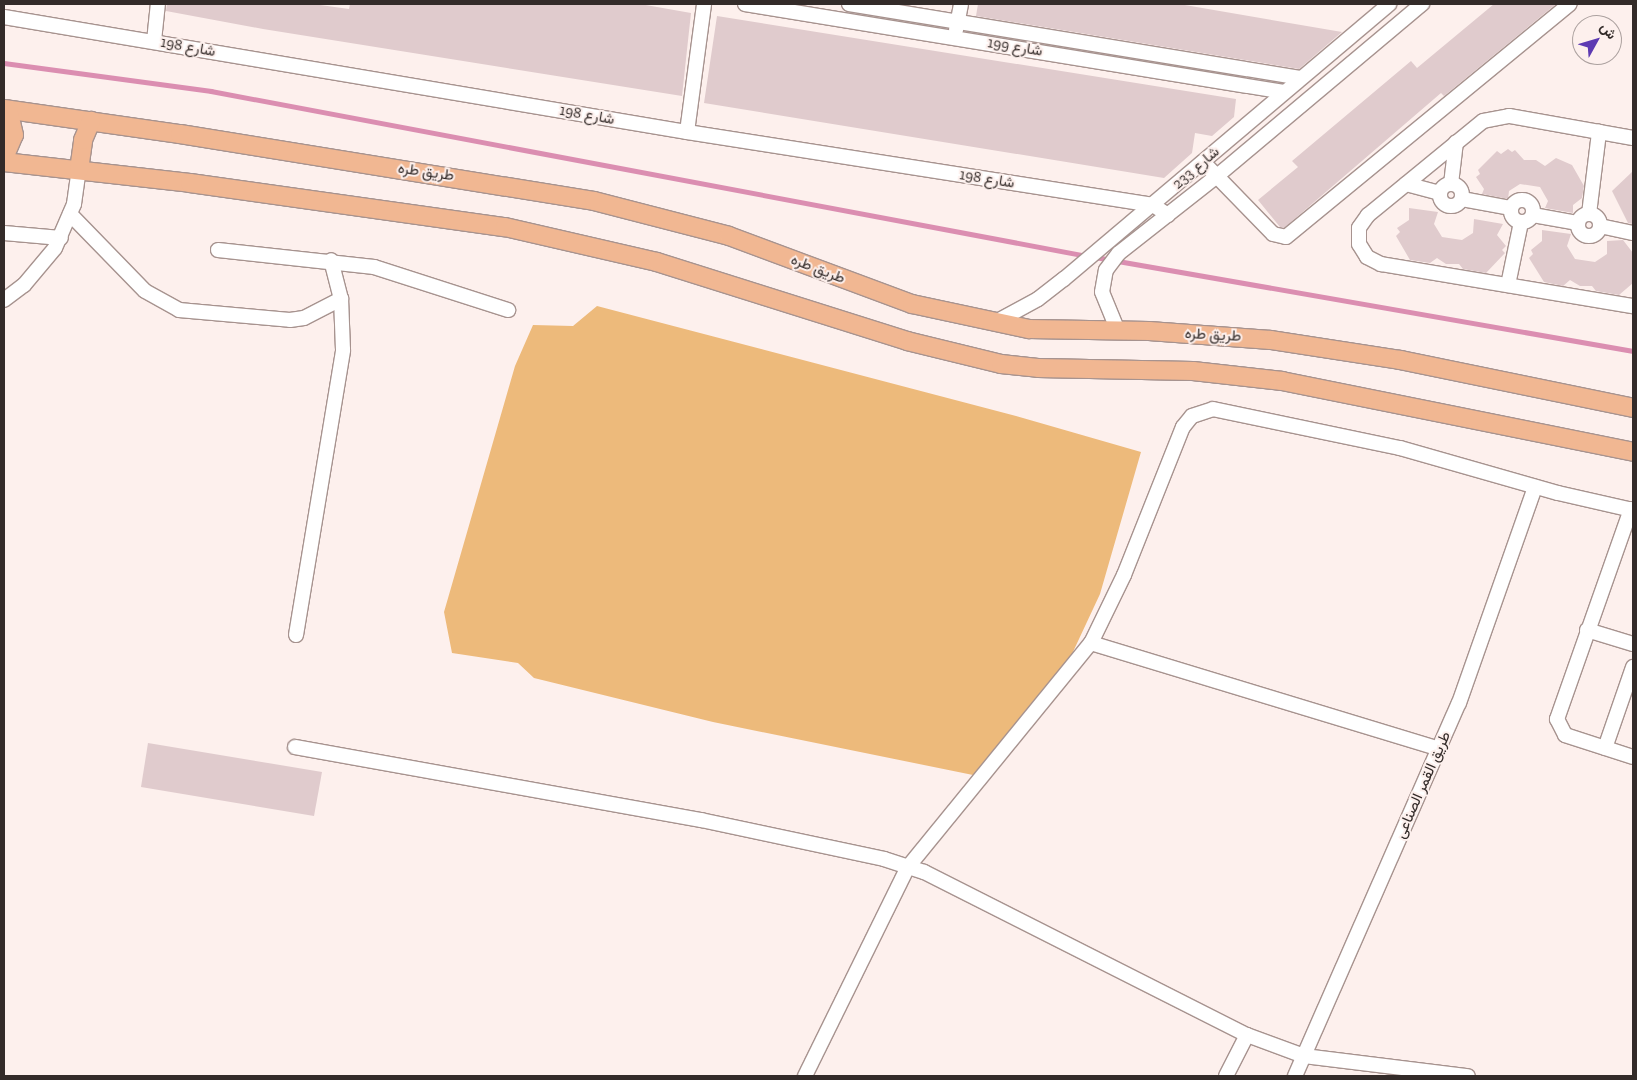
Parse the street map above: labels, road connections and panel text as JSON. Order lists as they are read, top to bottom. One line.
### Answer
{"streets":{"main road":["طريق طره"],"street":["شارع 198","شارع 199","شارع 233","طريق القمر الصناعى"]},"crossings":[["شارع 198","شارع 233"],["شارع 199","شارع 233"],["شارع 233","طريق طره"]],"north":"top right"}
